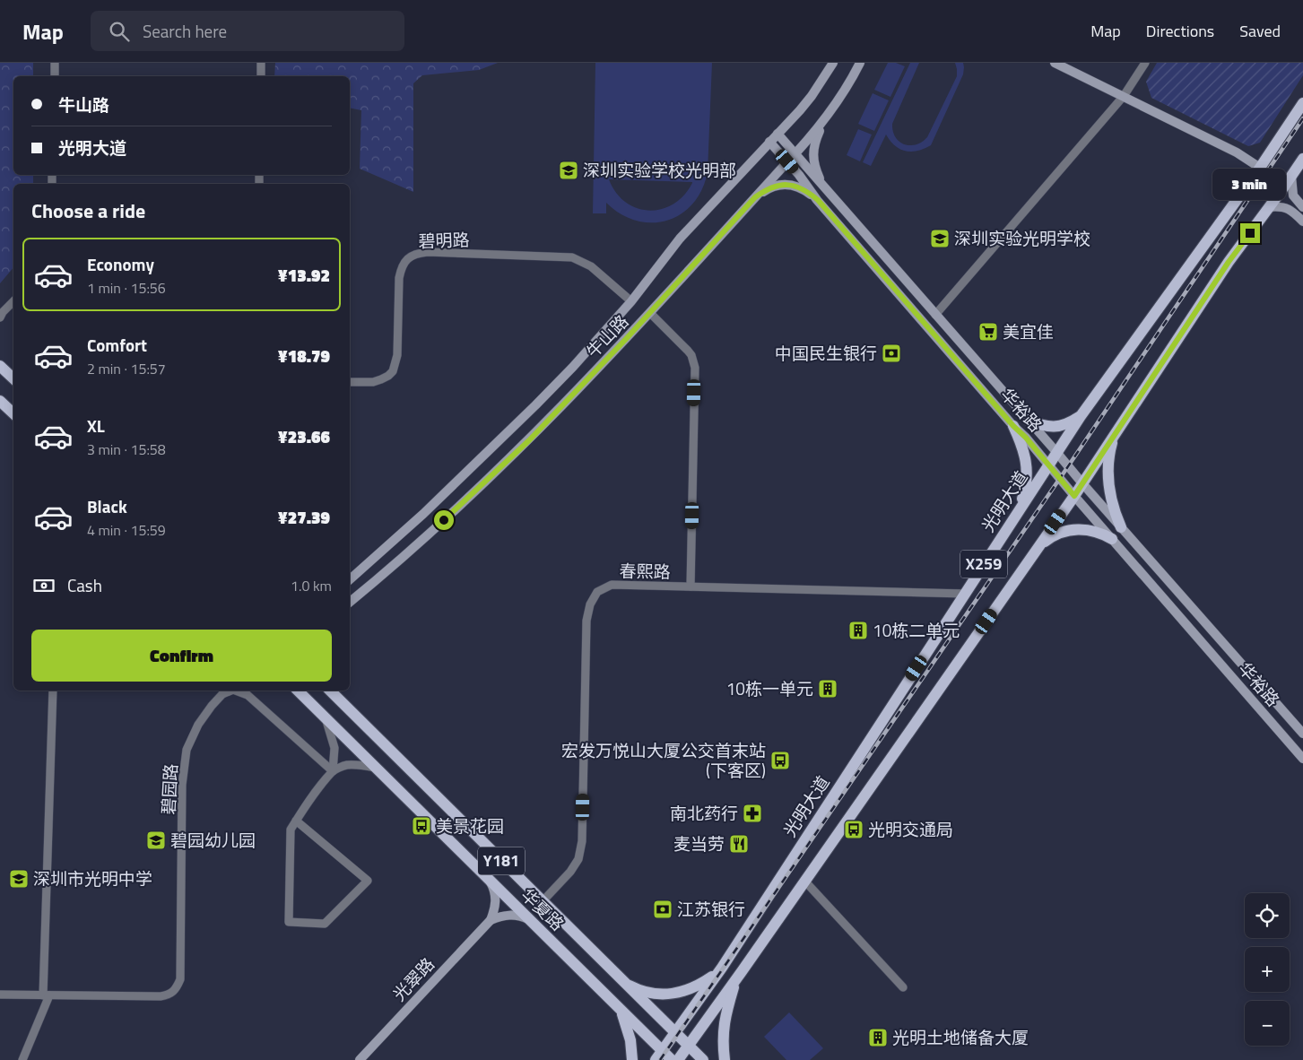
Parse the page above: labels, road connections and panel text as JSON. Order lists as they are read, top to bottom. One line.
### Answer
{"streets":{"main road":["光明大道","X259","Y181","华夏路"],"street":["碧明路","牛山路","华裕路","春熙路","碧园路","光翠路"]},"crossings":[["碧明路","牛山路"],["牛山路","华裕路"],["华裕路","光明大道"],["华裕路","X259"],["光明大道","春熙路"],["光明大道","华夏路"],["X259","华夏路"],["春熙路","华夏路"],["华夏路","光翠路"]],"places":{"school or university":["深圳实验学校光明部","深圳实验光明学校","碧园幼儿园","深圳市光明中学"],"supermarket":["美宜佳"],"bank":["中国民生银行","江苏银行"],"building":["10栋二单元","10栋一单元","光明土地储备大厦"],"bus stop":["宏发万悦山大厦公交首末站 (下客区)","美景花园","光明交通局"],"pharmacy":["南北药行"],"restaurant":["麦当劳"]},"page":{"header":"Map","search":"Search here","nav":["Map","Directions","Saved"],"banner":["牛山路","光明大道"],"bubble":"3 min","heading":"Choose a ride","list":[{"name":"Economy","note":"1 min · 15:56","value":"¥13.92"},{"name":"Comfort","note":"2 min · 15:57","value":"¥18.79"},{"name":"XL","note":"3 min · 15:58","value":"¥23.66"},{"name":"Black","note":"4 min · 15:59","value":"¥27.39"}],"pay":["Cash","1.0 km"],"buttons":"Confirm","map_buttons":["+","−"]}}
